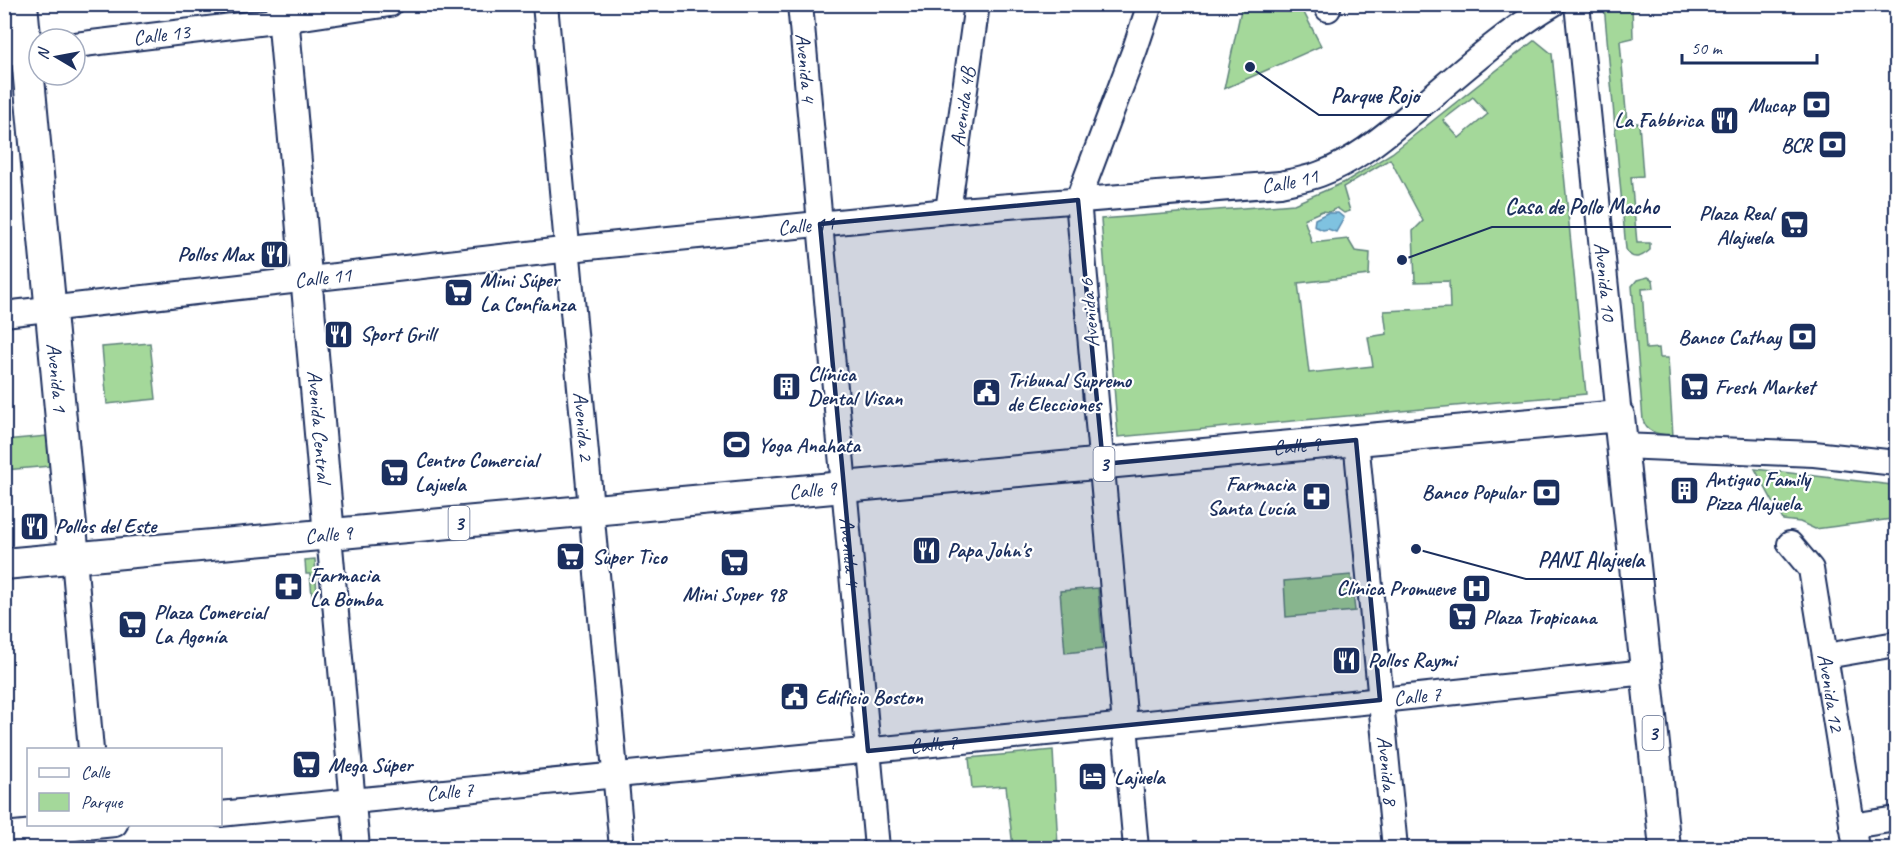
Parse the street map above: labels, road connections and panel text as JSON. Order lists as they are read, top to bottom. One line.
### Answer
{"streets":{"main road":["Avenida 1","Avenida Central","Calle 9","3"],"street":["Calle 13","Avenida 4","Avenida 4B","Calle 11","Avenida 10","Avenida 6","Avenida 2","Avenida 12","Calle 7","Avenida 8"]},"crossings":[["Calle 13","Avenida Central"],["Avenida 4","Calle 11"],["Avenida 4","Calle 9"],["Avenida 4","Calle 7"],["Avenida 4B","Calle 11"],["Calle 11","Avenida 6"],["Calle 11","Avenida 1"],["Calle 11","Avenida Central"],["Calle 11","Avenida 2"],["Avenida 10","Calle 9"],["Avenida 10","3"],["Avenida 6","Calle 9"],["Avenida 6","Calle 7"],["Avenida 1","Calle 9"],["Avenida Central","Calle 9"],["Avenida Central","Calle 7"],["Avenida 2","Calle 9"],["Avenida 2","Calle 7"],["Calle 9","3"],["Calle 9","Avenida 8"],["3","Calle 7"],["Calle 7","Avenida 8"]],"places":{"other":["Parque Rojo","Casa de Pollo Macho","PANI Alajuela"],"bank":["Mucap","BCR","Banco Cathay","Banco Popular"],"restaurant":["La Fabbrica","Pollos Max","Sport Grill","Pollos del Este","Papa John's","Pollos Raymi"],"supermarket":["Plaza Real Alajuela","Mini Súper La Confianza","Fresh Market","Centro Comercial Lajuela","Super Tico","Mini Super 98","Plaza Tropicana","Plaza Comercial La Agonía","Mega Súper"],"building":["Clínica Dental Visan","Antiguo Family Pizza Alajuela"],"public building":["Tribunal Supremo de Elecciones","Edificio Boston"],"sports":["Yoga Anahata"],"pharmacy":["Farmacia Santa Lucía","Farmacia La Bomba"],"hospital":["Clínica Promueve"],"hotel":["Lajuela"]},"legend":["Calle","Parque"],"scale_bar":"50 m","north":"left"}
